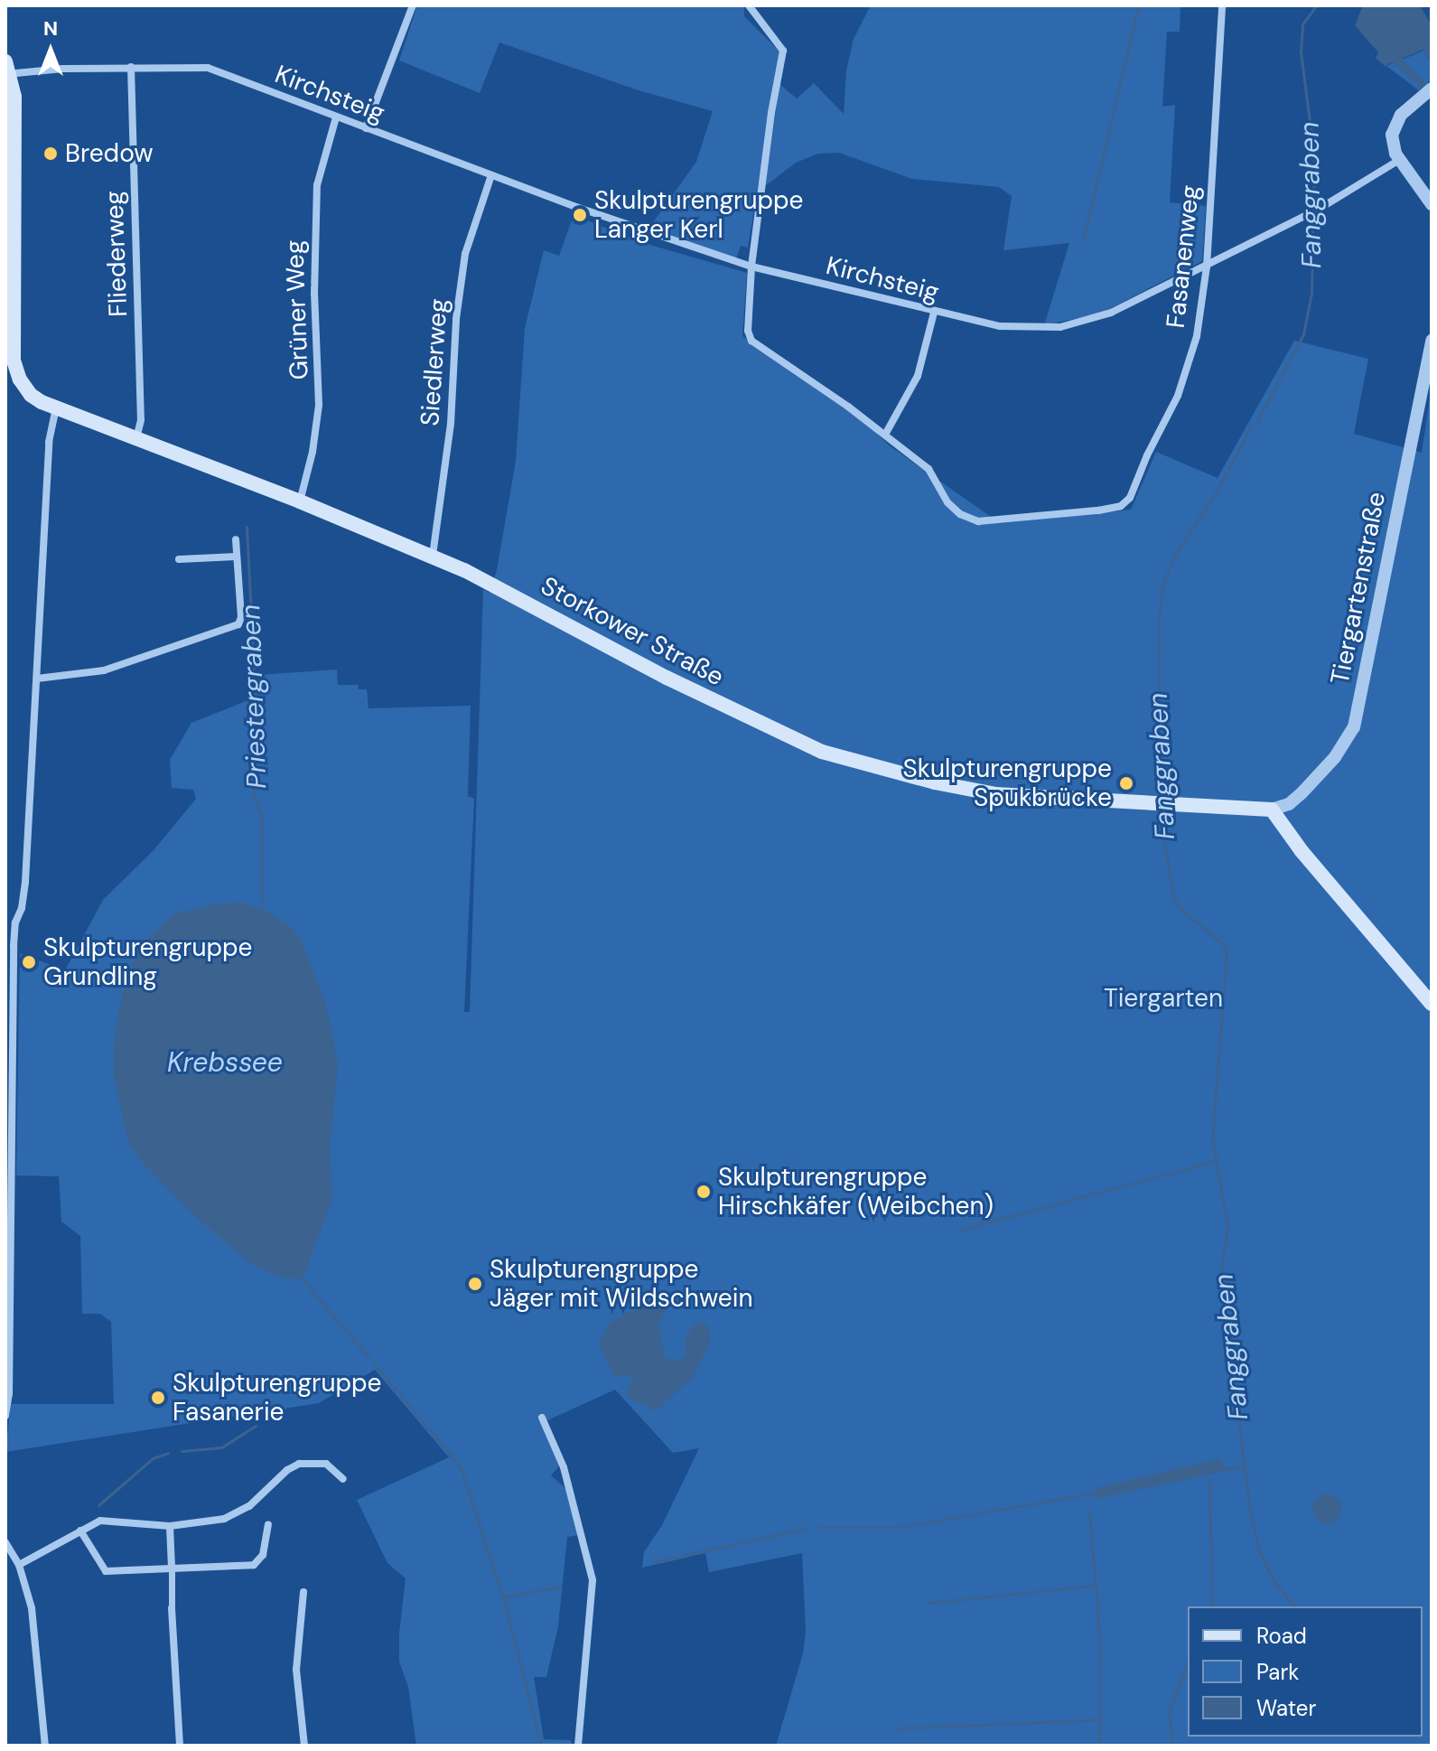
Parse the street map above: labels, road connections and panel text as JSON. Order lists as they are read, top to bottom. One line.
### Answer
{"streets":{"main road":["Storkower Straße"],"street":["Kirchsteig","Fliederweg","Fasanenweg","Grüner Weg","Siedlerweg","Tiergartenstraße"]},"crossings":[["Kirchsteig","Fliederweg"],["Kirchsteig","Fasanenweg"],["Kirchsteig","Grüner Weg"],["Kirchsteig","Siedlerweg"],["Kirchsteig","Storkower Straße"],["Fliederweg","Storkower Straße"],["Grüner Weg","Storkower Straße"],["Siedlerweg","Storkower Straße"],["Tiergartenstraße","Storkower Straße"]],"water":["Fanggraben","Priestergraben","Krebssee"],"parks":["Tiergarten"],"places":["Bredow","Skulpturengruppe Langer Kerl","Skulpturengruppe Spukbrücke","Skulpturengruppe Grundling","Skulpturengruppe Hirschkäfer (Weibchen)","Skulpturengruppe Jäger mit Wildschwein","Skulpturengruppe Fasanerie"],"legend":["Road","Park","Water"],"north":"top"}
